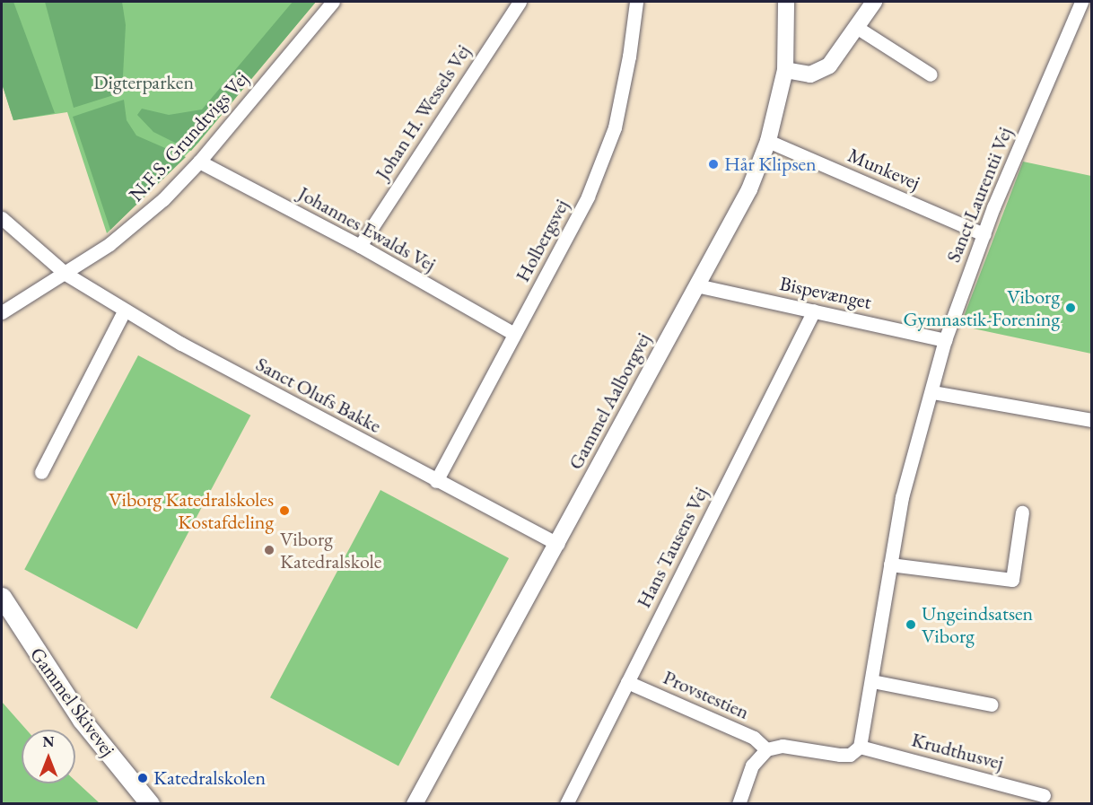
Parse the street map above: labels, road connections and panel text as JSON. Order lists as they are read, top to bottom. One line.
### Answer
{"streets":{"main road":["Gammel Skivevej"],"street":["Johan H. Wessels Vej","N.F.S. Grundtvigs Vej","Munkevej","Sanct Laurentii Vej","Johannes Ewalds Vej","Holbergsvej","Bispevænget","Sanct Olufs Bakke","Gammel Aalborgvej","Hans Tausens Vej","Provstestien","Krudthusvej"]},"crossings":[["Johan H. Wessels Vej","Johannes Ewalds Vej"],["N.F.S. Grundtvigs Vej","Johannes Ewalds Vej"],["N.F.S. Grundtvigs Vej","Sanct Olufs Bakke"],["Munkevej","Sanct Laurentii Vej"],["Munkevej","Gammel Aalborgvej"],["Sanct Laurentii Vej","Bispevænget"],["Sanct Laurentii Vej","Krudthusvej"],["Johannes Ewalds Vej","Holbergsvej"],["Holbergsvej","Sanct Olufs Bakke"],["Bispevænget","Gammel Aalborgvej"],["Bispevænget","Hans Tausens Vej"],["Sanct Olufs Bakke","Gammel Aalborgvej"],["Hans Tausens Vej","Provstestien"]],"parks":["Digterparken"],"places":["Hår Klipsen","Viborg Gymnastik-Forening","Viborg Katedralskoles Kostafdeling","Viborg Katedralskole","Ungeindsatsen Viborg","Katedralskolen"],"north":"top"}
